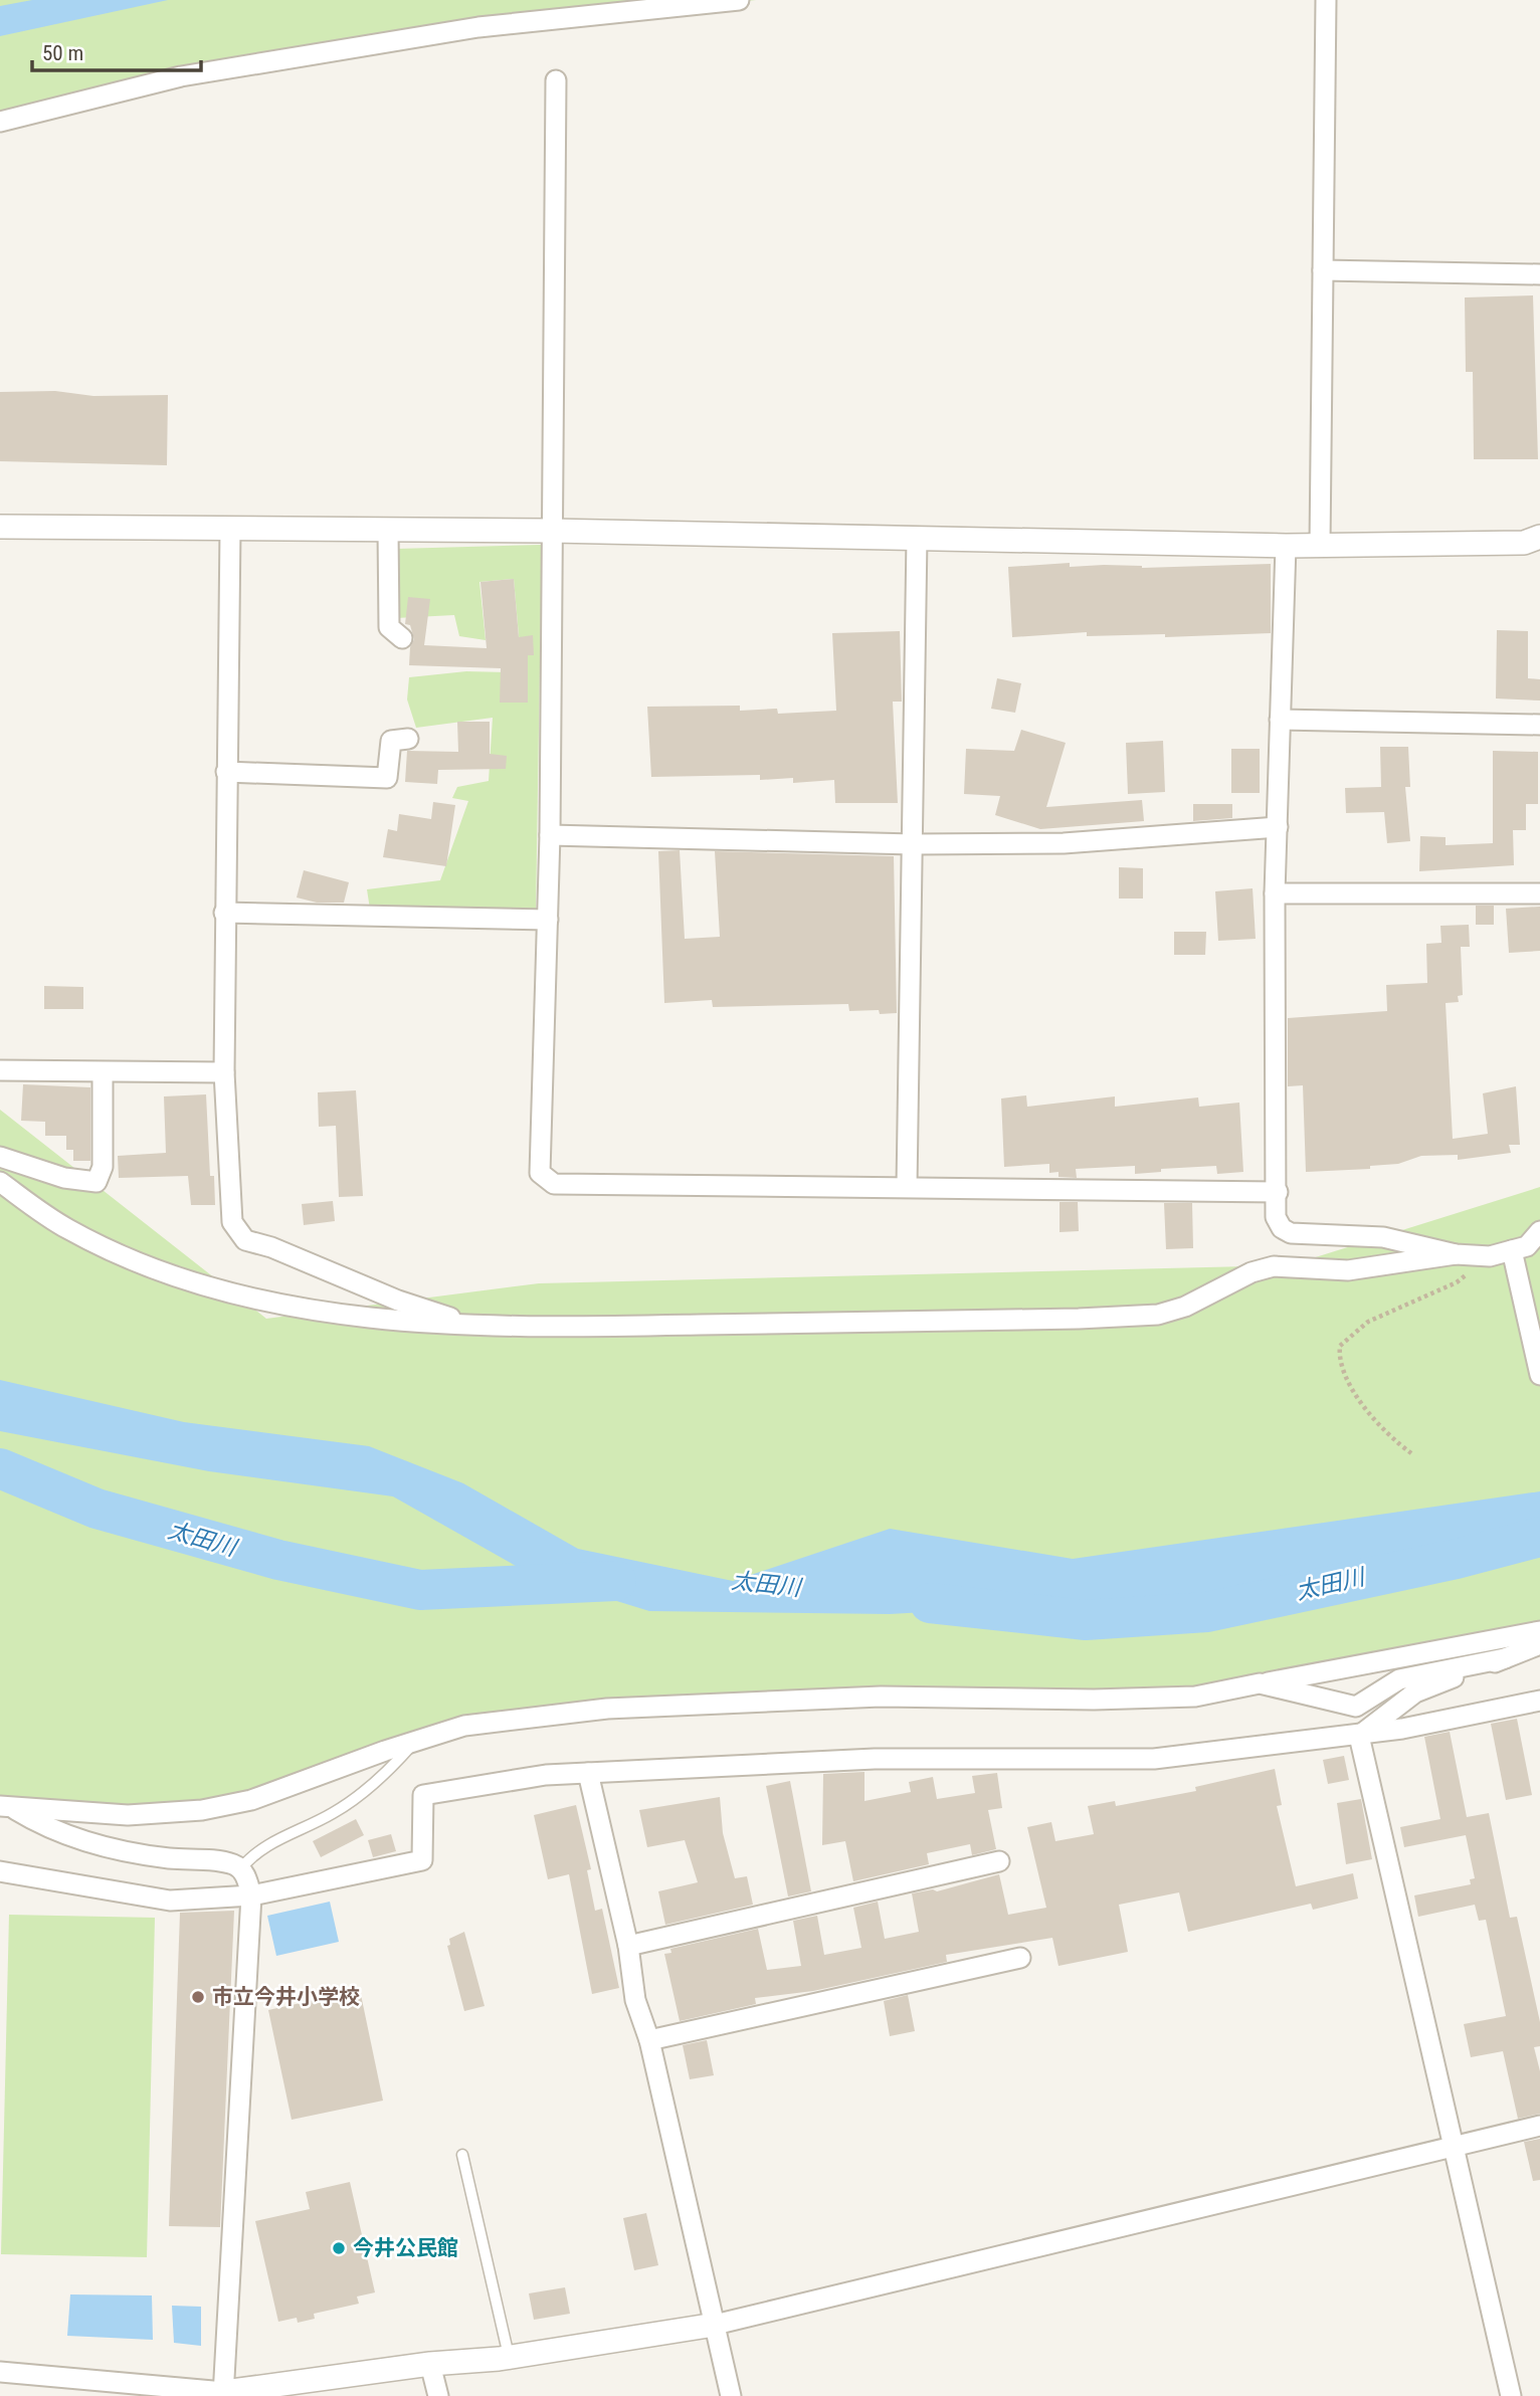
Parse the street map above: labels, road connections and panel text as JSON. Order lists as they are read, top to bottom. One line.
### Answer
{"water":["太田川"],"places":["市立今井小学校","今井公民館"],"scale_bar":"50 m"}
